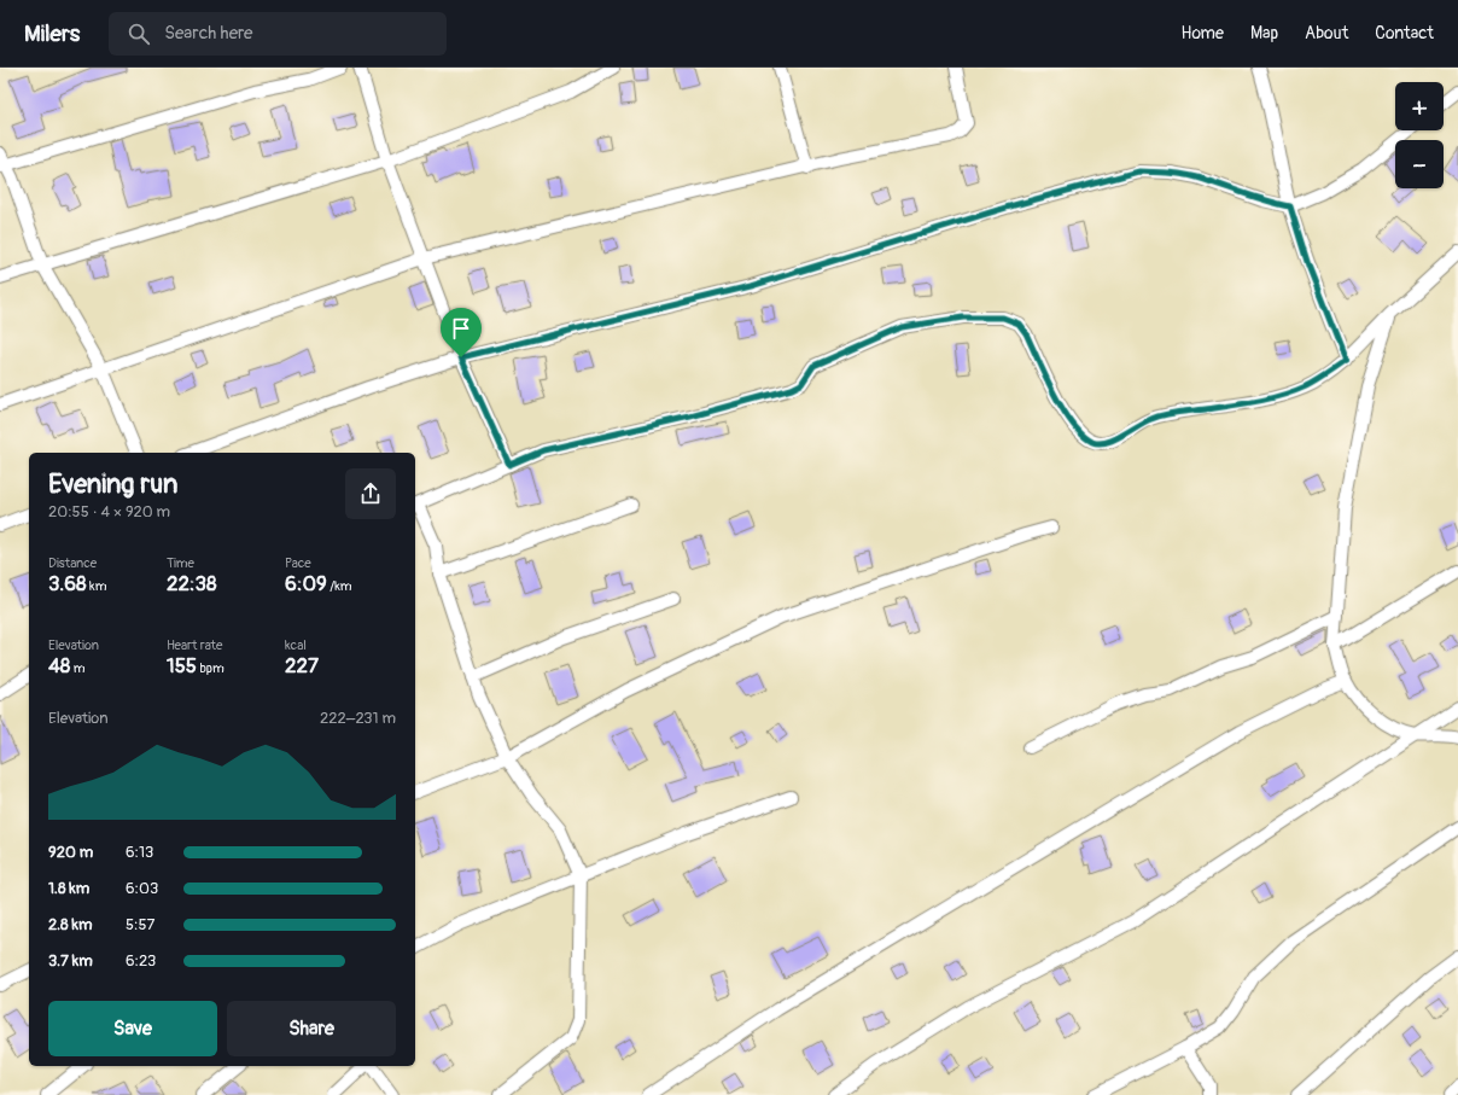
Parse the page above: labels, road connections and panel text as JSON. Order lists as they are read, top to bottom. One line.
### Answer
{"page":{"header":"Milers","search":"Search here","nav":["Home","Map","About","Contact"],"map_buttons":["+","−"],"heading":["Evening run","20:55 · 4 × 920 m"],"stats":[["Distance","3.68 km"],["Time","22:38"],["Pace","6:09 /km"],["Elevation","48 m"],["Heart rate","155 bpm"],["kcal","227"]],"chart":["Elevation","222–231 m"],"list":[{"name":"920 m","note":"6:13"},{"name":"1.8 km","note":"6:03"},{"name":"2.8 km","note":"5:57"},{"name":"3.7 km","note":"6:23"}],"buttons":["Save","Share"]}}
